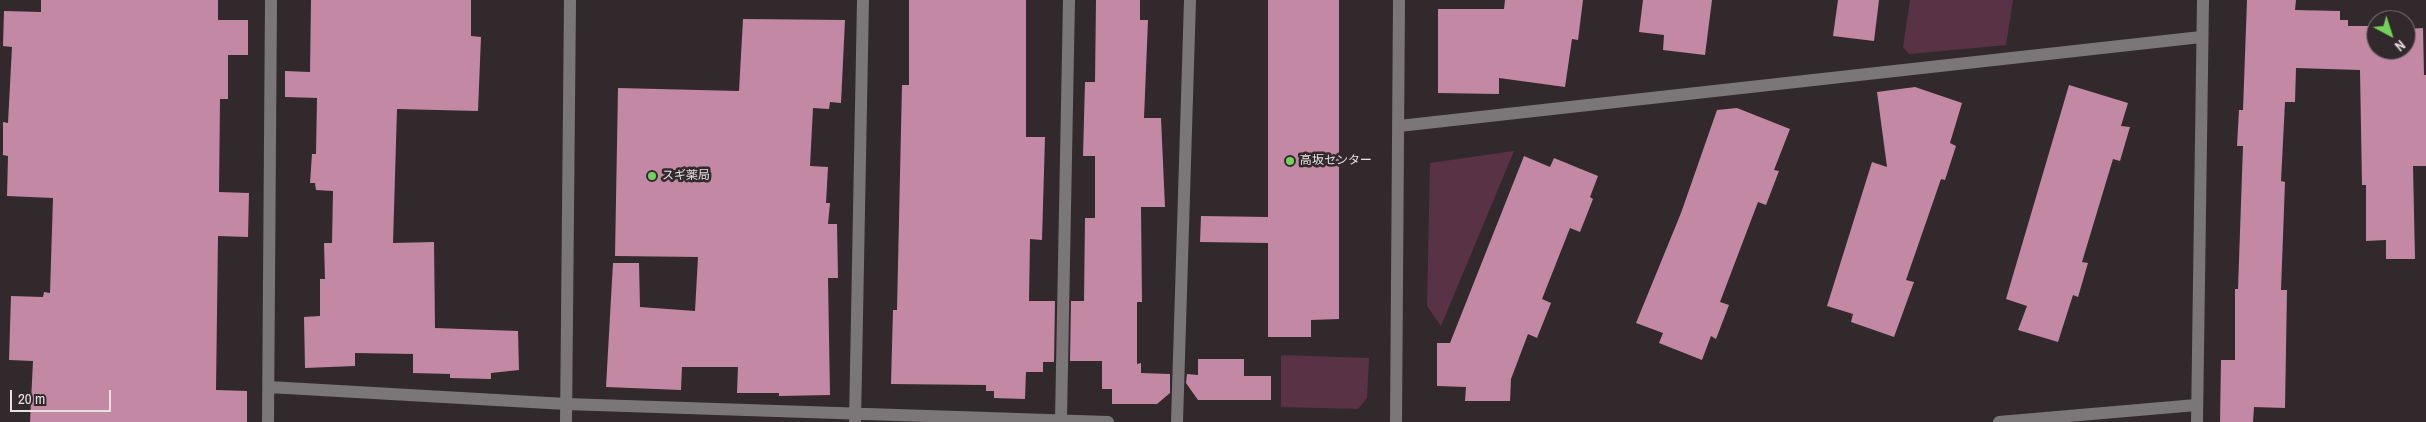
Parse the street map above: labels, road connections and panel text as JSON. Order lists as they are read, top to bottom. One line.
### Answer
{"places":["高坂センター","スギ薬局"],"scale_bar":"20 m","north":"bottom right"}
